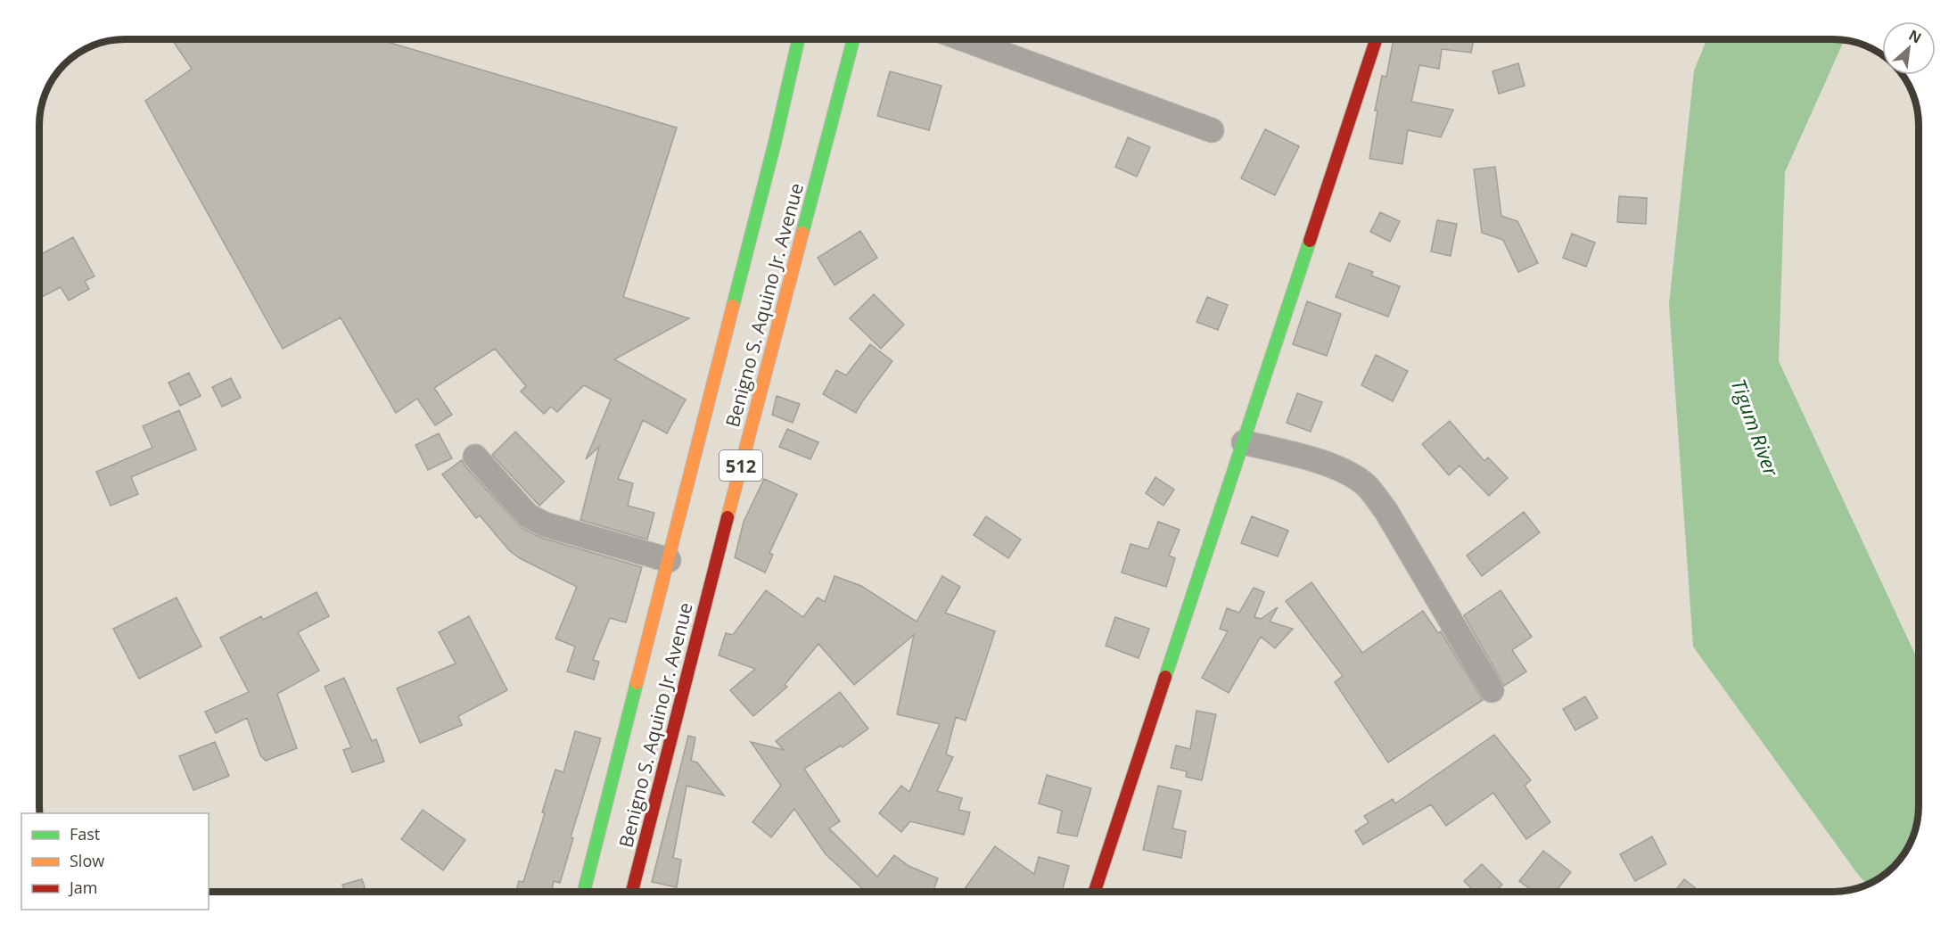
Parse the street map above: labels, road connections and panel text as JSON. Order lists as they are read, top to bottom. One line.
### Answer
{"streets":{"main road":["Benigno S. Aquino Jr. Avenue","512"]},"water":["Tigum River"],"legend":["Fast","Slow","Jam"],"north":"top right"}
